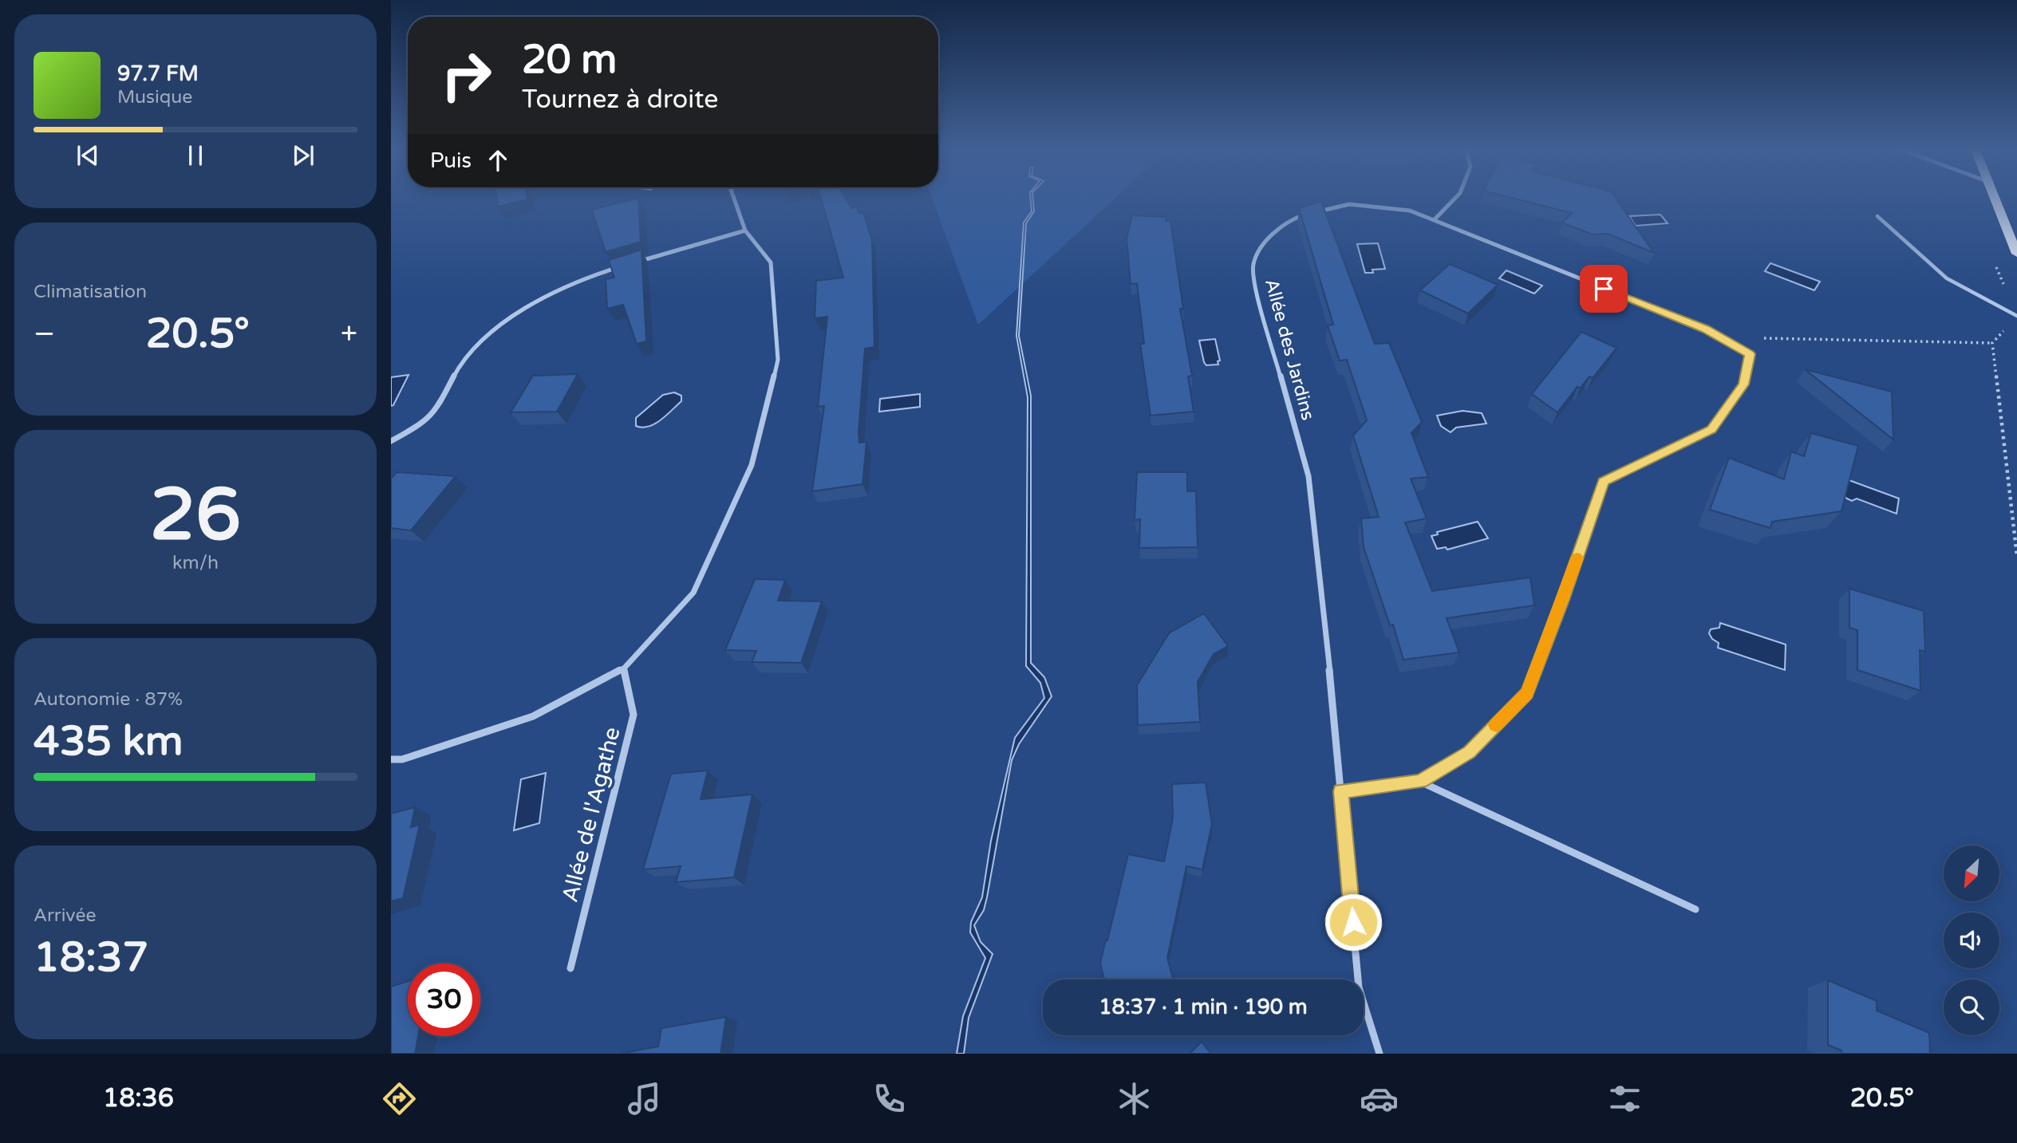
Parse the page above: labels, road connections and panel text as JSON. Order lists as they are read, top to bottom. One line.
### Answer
{"streets":{"street":["Allée des Jardins","Allée de l'Agathe"]},"north":"bottom left","page":{"turn":["20 m","Tournez à droite"],"song":["97.7 FM","Musique"],"then":"Puis","tile":["Climatisation",["26","km/h"],["Autonomie · 87%","435 km"],["Arrivée","18:37"]],"heat":["−","20.5°","+"],"limit":"30","trip":"18:37 · 1 min · 190 m","tabs":["18:36","20.5°"]}}
